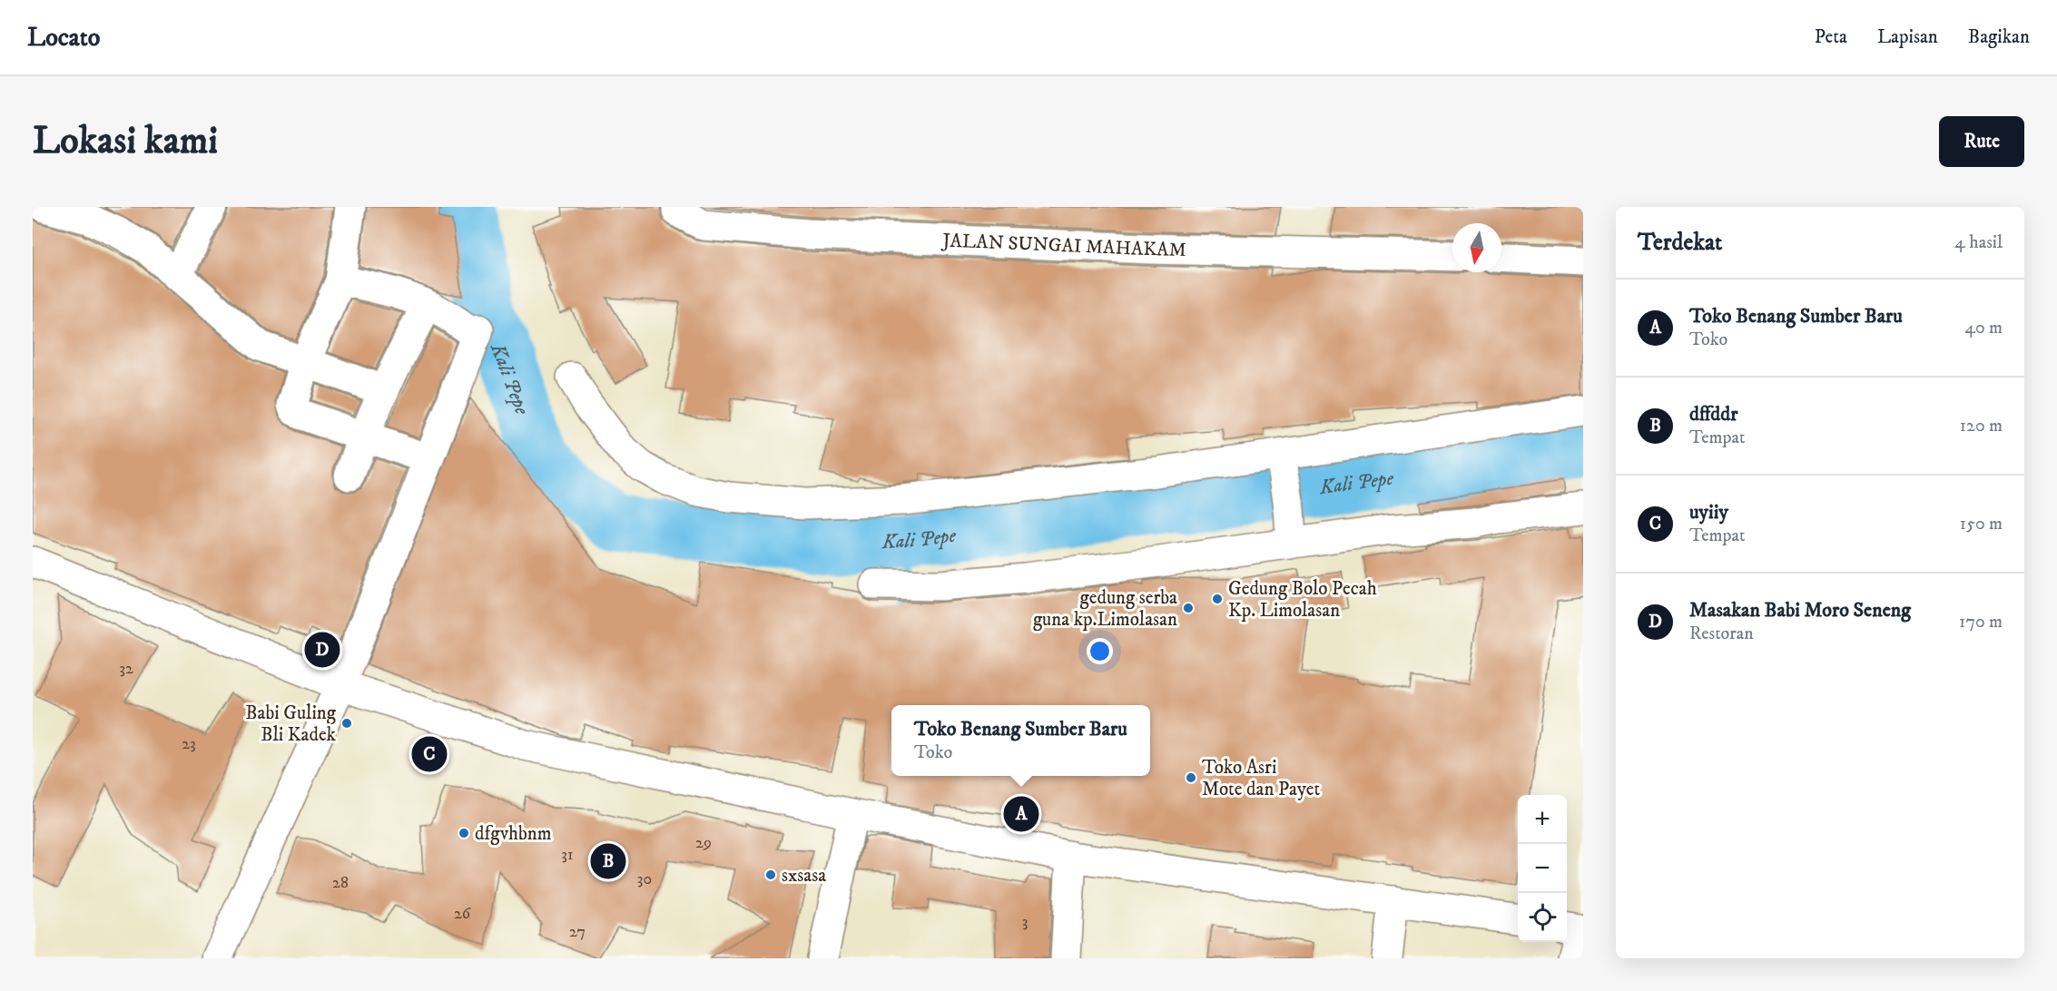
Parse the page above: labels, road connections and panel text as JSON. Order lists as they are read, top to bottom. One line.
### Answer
{"streets":{"street":["JALAN SUNGAI MAHAKAM"]},"water":["Kali Pepe"],"places":["Gedung Bolo Pecah Kp. Limolasan","gedung serba guna kp.Limolasan","Babi Guling Bli Kadek","Toko Asri Mote dan Payet","dfgvhbnm","sxsasa"],"house_numbers":["32","23","29","31","30","28","26","3","27"],"north":"bottom","page":{"header":"Locato","nav":["Peta","Lapisan","Bagikan"],"buttons":"Rute","title":"Lokasi kami","heading":["Terdekat","4 hasil"],"list":[{"mark":"A","name":"Toko Benang Sumber Baru","note":"Toko","value":"40 m"},{"mark":"B","name":"dffddr","note":"Tempat","value":"120 m"},{"mark":"C","name":"uyiiy","note":"Tempat","value":"150 m"},{"mark":"D","name":"Masakan Babi Moro Seneng","note":"Restoran","value":"170 m"}],"pins":["D","C","A","B"],"popup":["Toko Benang Sumber Baru","Toko"],"map_buttons":["+","−"]}}
